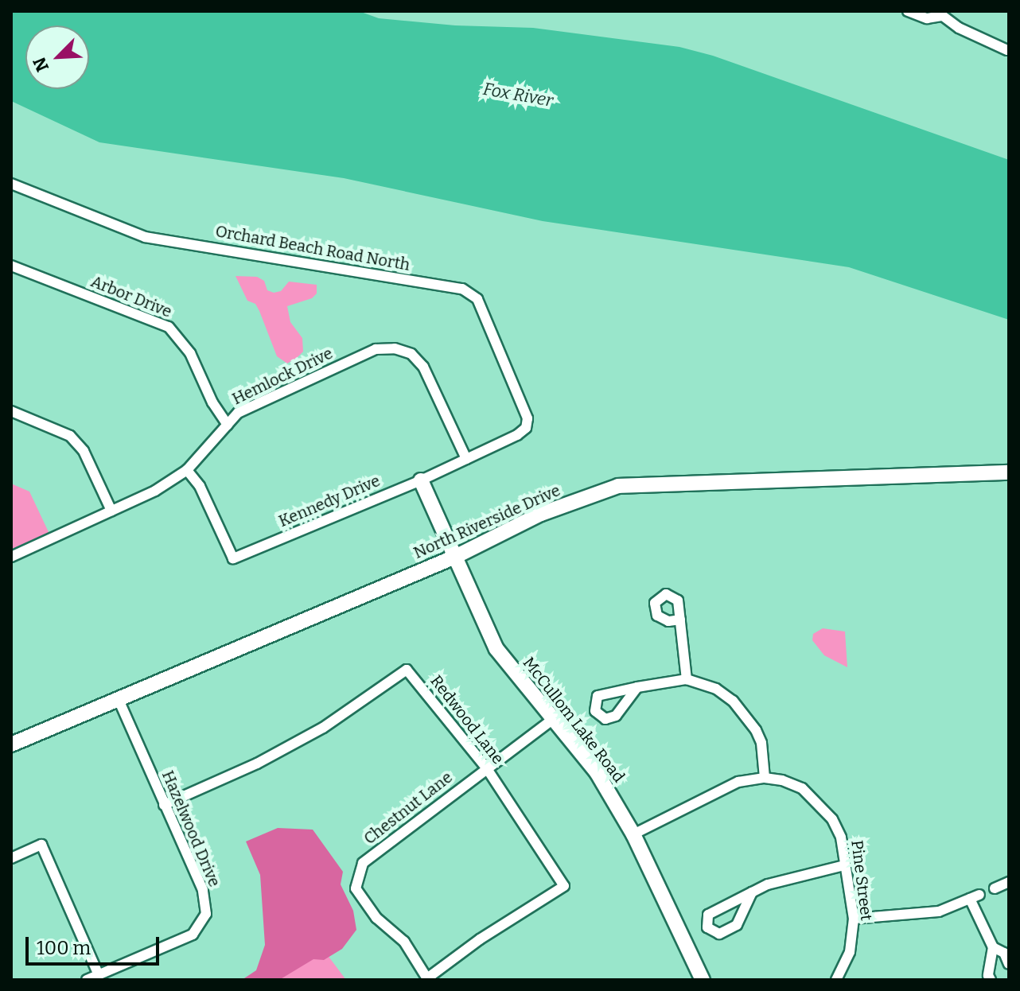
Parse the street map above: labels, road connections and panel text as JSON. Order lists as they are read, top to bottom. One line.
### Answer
{"streets":{"street":["Orchard Beach Road North","Arbor Drive","Hemlock Drive","Kennedy Drive","North Riverside Drive","Redwood Lane","McCullom Lake Road","Chestnut Lane","Hazelwood Drive","Pine Street"]},"crossings":[["Orchard Beach Road North","Kennedy Drive"],["Arbor Drive","Hemlock Drive"],["Hemlock Drive","Kennedy Drive"],["Kennedy Drive","McCullom Lake Road"],["North Riverside Drive","McCullom Lake Road"],["North Riverside Drive","Hazelwood Drive"],["Redwood Lane","Chestnut Lane"],["Redwood Lane","Hazelwood Drive"],["McCullom Lake Road","Chestnut Lane"],["McCullom Lake Road","Pine Street"]],"water":["Fox River"],"scale_bar":"100 m","north":"bottom left"}
